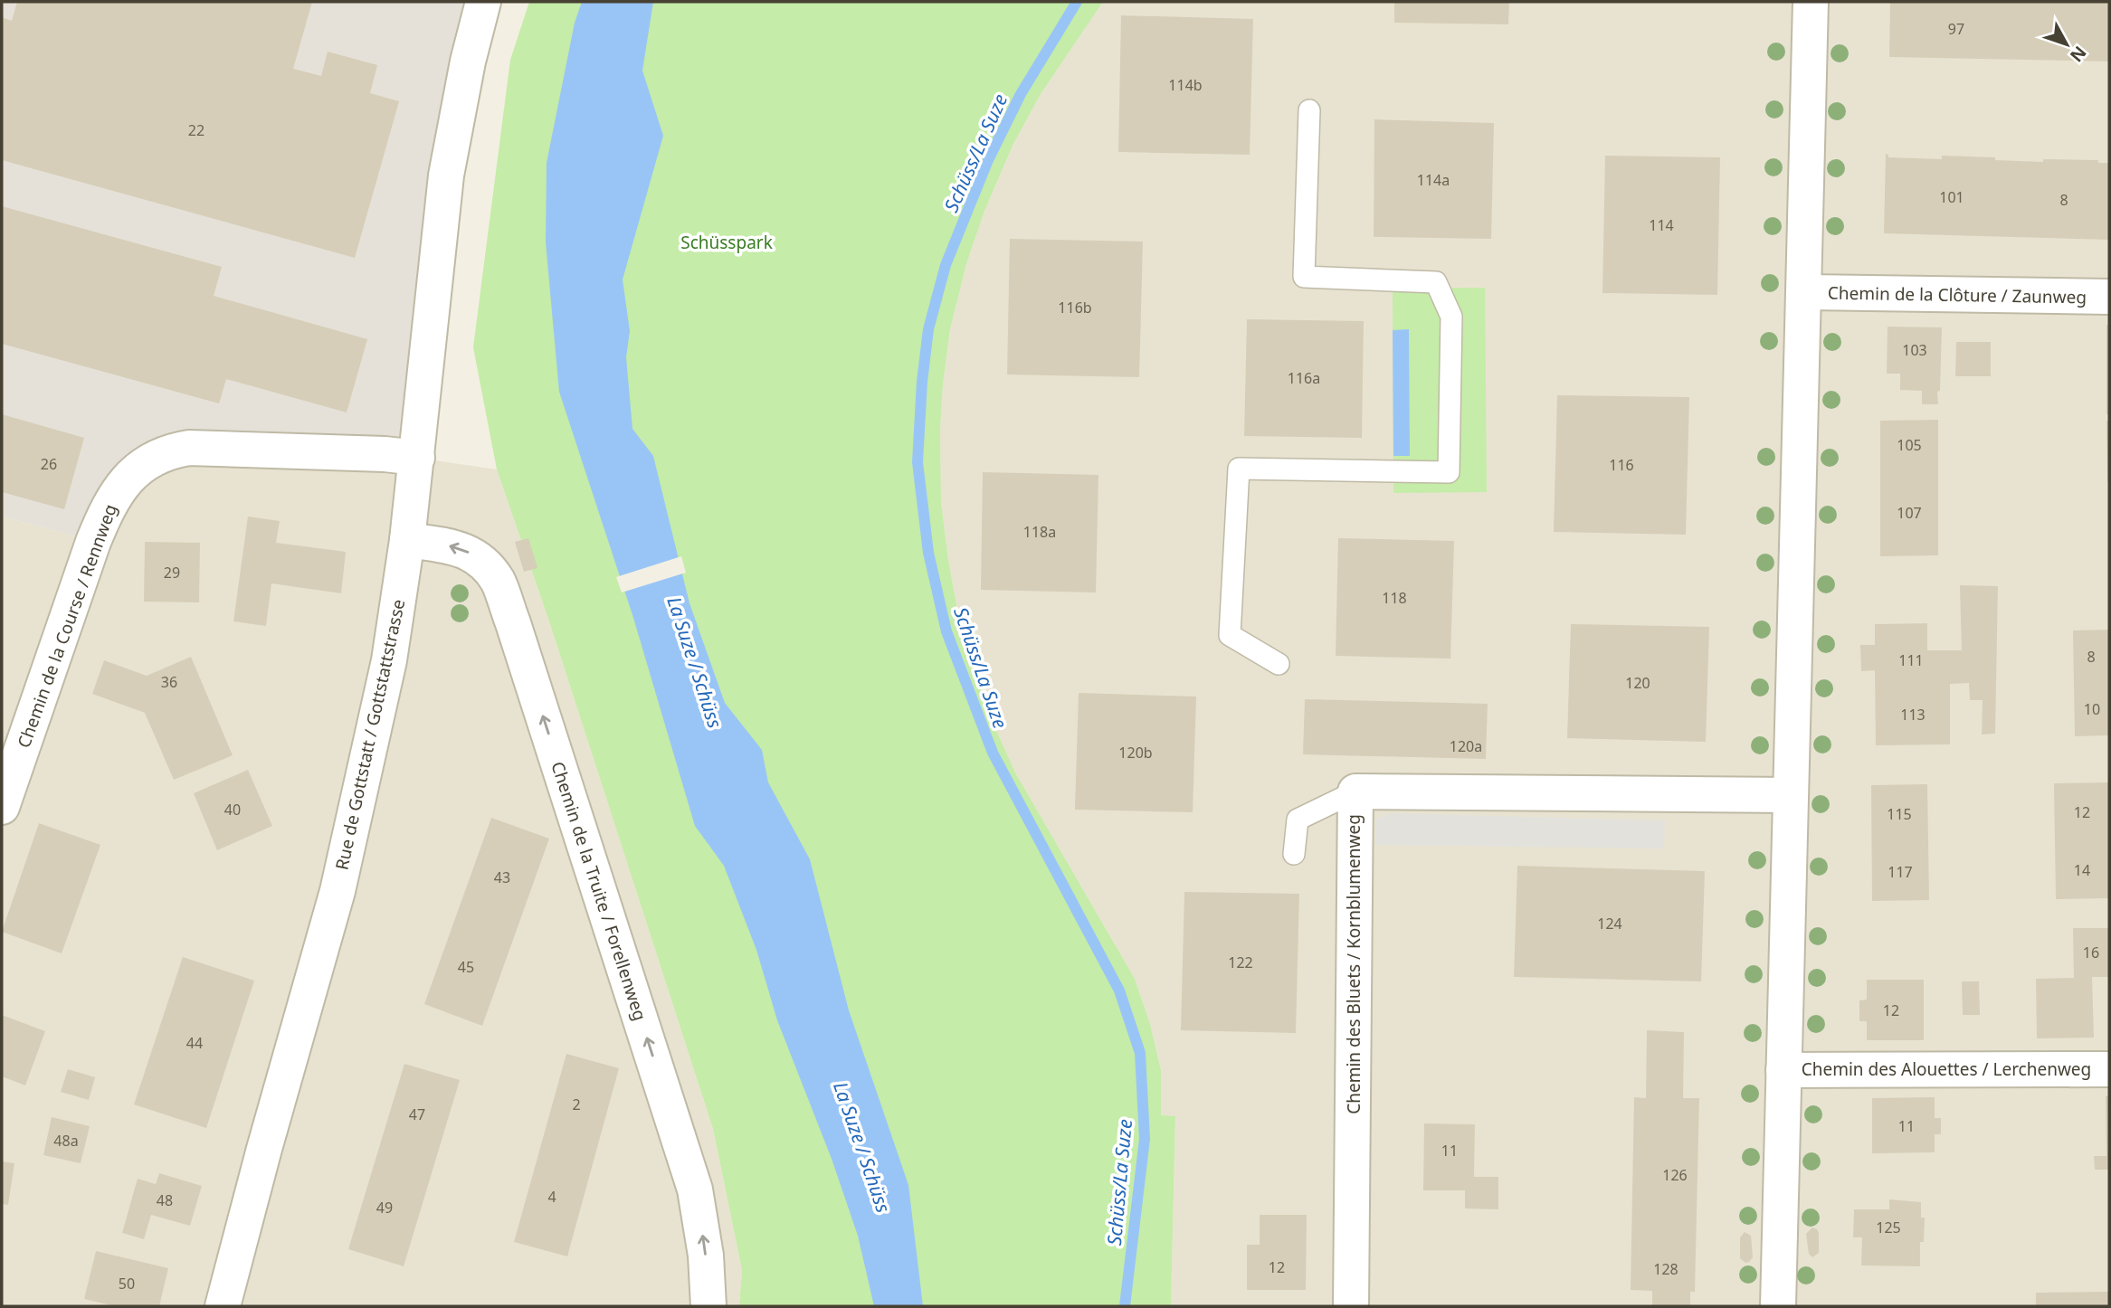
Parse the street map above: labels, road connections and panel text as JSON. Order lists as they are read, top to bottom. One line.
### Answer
{"streets":{"street":["Chemin de la Clôture / Zaunweg","Chemin de la Course / Rennweg","Rue de Gottstatt / Gottstattstrasse","Chemin de la Truite / Forellenweg","Chemin des Bluets / Kornblumenweg","Chemin des Alouettes / Lerchenweg"]},"crossings":[["Chemin de la Course / Rennweg","Rue de Gottstatt / Gottstattstrasse"],["Rue de Gottstatt / Gottstattstrasse","Chemin de la Truite / Forellenweg"]],"one_way":["Chemin de la Truite / Forellenweg"],"water":["Schüss/La Suze","La Suze / Schüss"],"parks":["Schüsspark"],"house_numbers":["97","114b","22","114a","101","8","114","116b","103","116a","105","26","116","107","118a","29","118","8","111","36","120","10","113","120a","120b","40","12","115","14","117","43","124","16","122","45","12","44","2","47","11","48a","11","126","4","48","49","125","12","128","50"],"north":"bottom right"}
